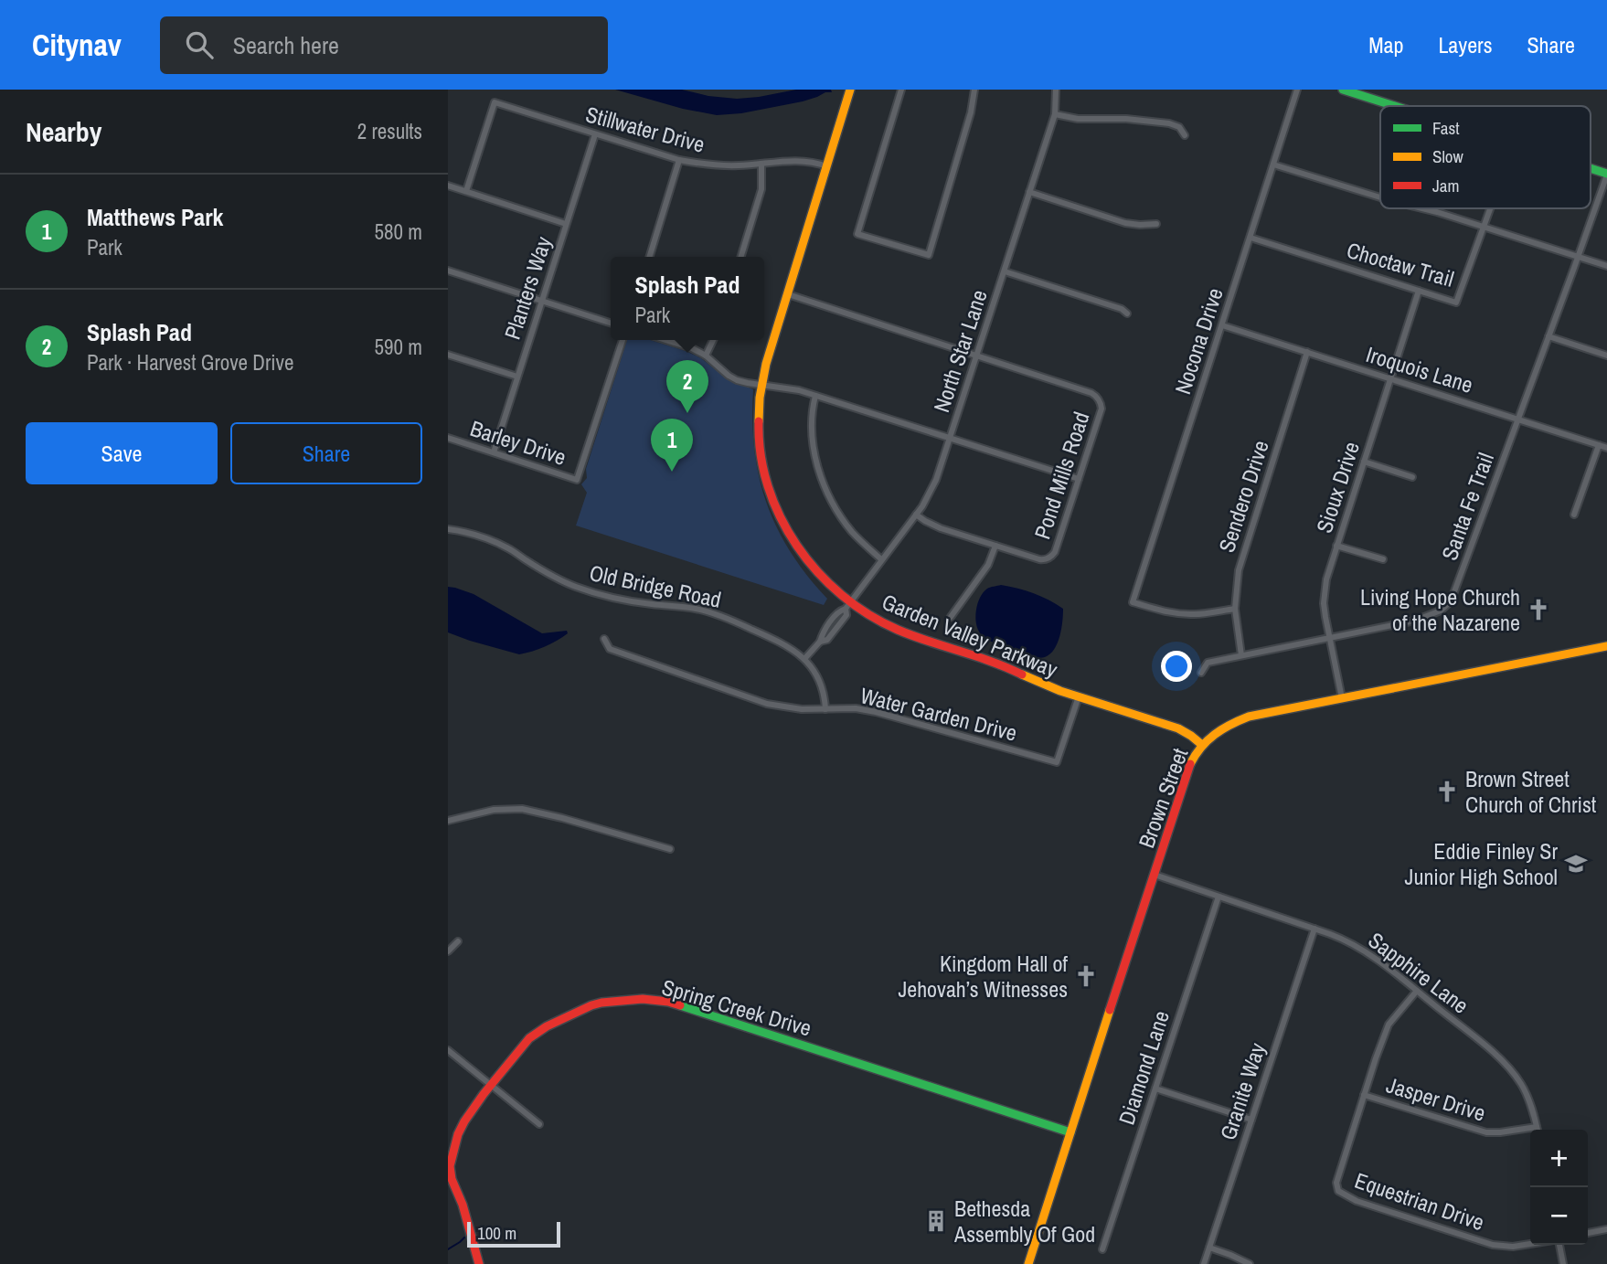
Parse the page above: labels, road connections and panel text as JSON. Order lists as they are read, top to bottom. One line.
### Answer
{"streets":{"street":["Stillwater Drive","Choctaw Trail","Planters Way","Nocona Drive","North Star Lane","Iroquois Lane","Barley Drive","Pond Mills Road","Sioux Drive","Sendero Drive","Santa Fe Trail","Old Bridge Road","Garden Valley Parkway","Water Garden Drive","Brown Street","Sapphire Lane","Spring Creek Drive","Diamond Lane","Granite Way","Jasper Drive","Equestrian Drive"]},"crossings":[["Stillwater Drive","Planters Way"],["Stillwater Drive","Garden Valley Parkway"],["Choctaw Trail","Nocona Drive"],["Choctaw Trail","Sioux Drive"],["Planters Way","Barley Drive"],["Nocona Drive","Iroquois Lane"],["Nocona Drive","Sendero Drive"],["North Star Lane","Pond Mills Road"],["North Star Lane","Old Bridge Road"],["North Star Lane","Garden Valley Parkway"],["Iroquois Lane","Sioux Drive"],["Iroquois Lane","Sendero Drive"],["Iroquois Lane","Santa Fe Trail"],["Sioux Drive","Santa Fe Trail"],["Sioux Drive","Brown Street"],["Sendero Drive","Santa Fe Trail"],["Old Bridge Road","Water Garden Drive"],["Garden Valley Parkway","Water Garden Drive"],["Garden Valley Parkway","Brown Street"],["Brown Street","Sapphire Lane"],["Brown Street","Spring Creek Drive"],["Sapphire Lane","Diamond Lane"],["Sapphire Lane","Granite Way"],["Sapphire Lane","Jasper Drive"],["Sapphire Lane","Equestrian Drive"],["Jasper Drive","Equestrian Drive"]],"places":{"church":["Living Hope Church of the Nazarene","Brown Street Church of Christ","Kingdom Hall of Jehovah’s Witnesses"],"school or university":["Eddie Finley Sr Junior High School"],"building":["Bethesda Assembly Of God"]},"legend":["Fast","Slow","Jam"],"scale_bar":"100 m","page":{"header":"Citynav","search":"Search here","nav":["Map","Layers","Share"],"heading":["Nearby","2 results"],"list":[{"mark":"1","name":"Matthews Park","note":"Park","value":"580 m"},{"mark":"2","name":"Splash Pad","note":"Park · Harvest Grove Drive","value":"590 m"}],"popup":["Splash Pad","Park"],"pins":["2","1"],"buttons":["Save","Share"],"map_buttons":["+","−"],"scale":"100 m"}}
